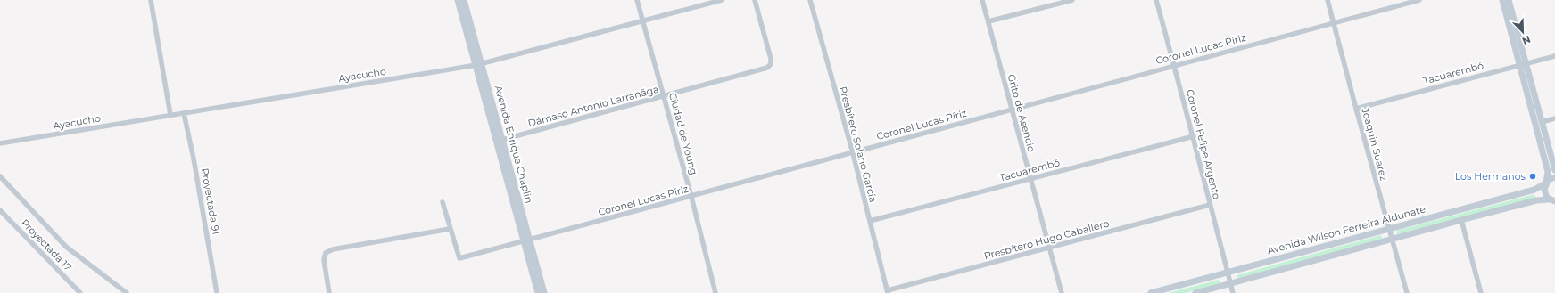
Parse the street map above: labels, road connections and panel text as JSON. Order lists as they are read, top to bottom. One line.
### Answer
{"streets":{"street":["Coronel Lucas Píriz","Tacuarembó","Ayacucho","Dámaso Antonio Larranãga","Grito de Asencio","Ciudad de Young","Avenida Enrique Chaplin","Presbítero Solano García","Coronel Felipe Argento","Joaquin Suarez","Proyectada 91","Avenida Wilson Ferreira Aldunate","Presbítero Hugo Caballero","Proyectada 17"]},"crossings":[["Coronel Lucas Píriz","Grito de Asencio"],["Coronel Lucas Píriz","Ciudad de Young"],["Coronel Lucas Píriz","Avenida Enrique Chaplin"],["Coronel Lucas Píriz","Presbítero Solano García"],["Coronel Lucas Píriz","Coronel Felipe Argento"],["Coronel Lucas Píriz","Joaquin Suarez"],["Tacuarembó","Grito de Asencio"],["Tacuarembó","Presbítero Solano García"],["Tacuarembó","Coronel Felipe Argento"],["Tacuarembó","Joaquin Suarez"],["Ayacucho","Ciudad de Young"],["Ayacucho","Avenida Enrique Chaplin"],["Ayacucho","Proyectada 91"],["Dámaso Antonio Larranãga","Ciudad de Young"],["Dámaso Antonio Larranãga","Avenida Enrique Chaplin"],["Grito de Asencio","Presbítero Hugo Caballero"],["Presbítero Solano García","Presbítero Hugo Caballero"],["Coronel Felipe Argento","Avenida Wilson Ferreira Aldunate"],["Coronel Felipe Argento","Presbítero Hugo Caballero"],["Joaquin Suarez","Avenida Wilson Ferreira Aldunate"]],"places":["Los Hermanos"],"north":"bottom right"}
